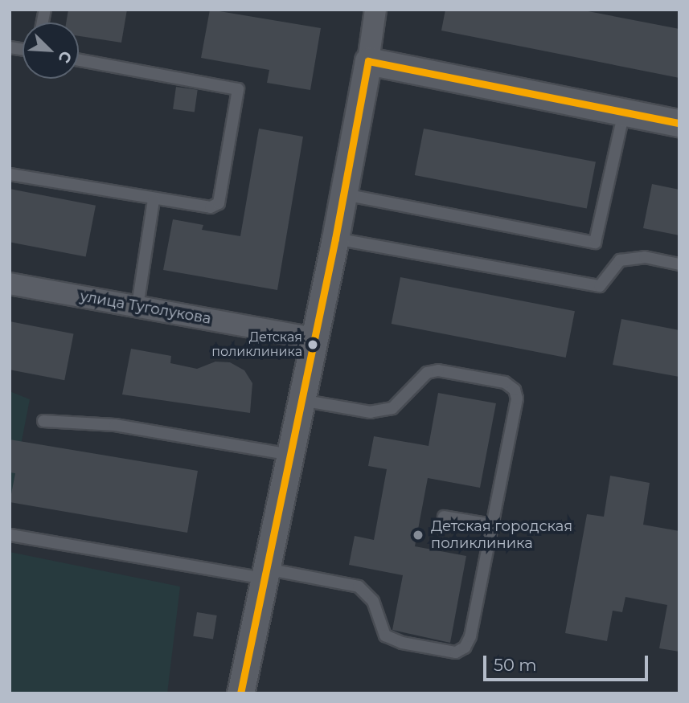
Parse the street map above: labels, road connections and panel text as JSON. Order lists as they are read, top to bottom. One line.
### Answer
{"streets":{"street":["улица Туголукова"]},"places":["Детская поликлиника","Детская городская поликлиника"],"scale_bar":"50 m","north":"bottom right"}
